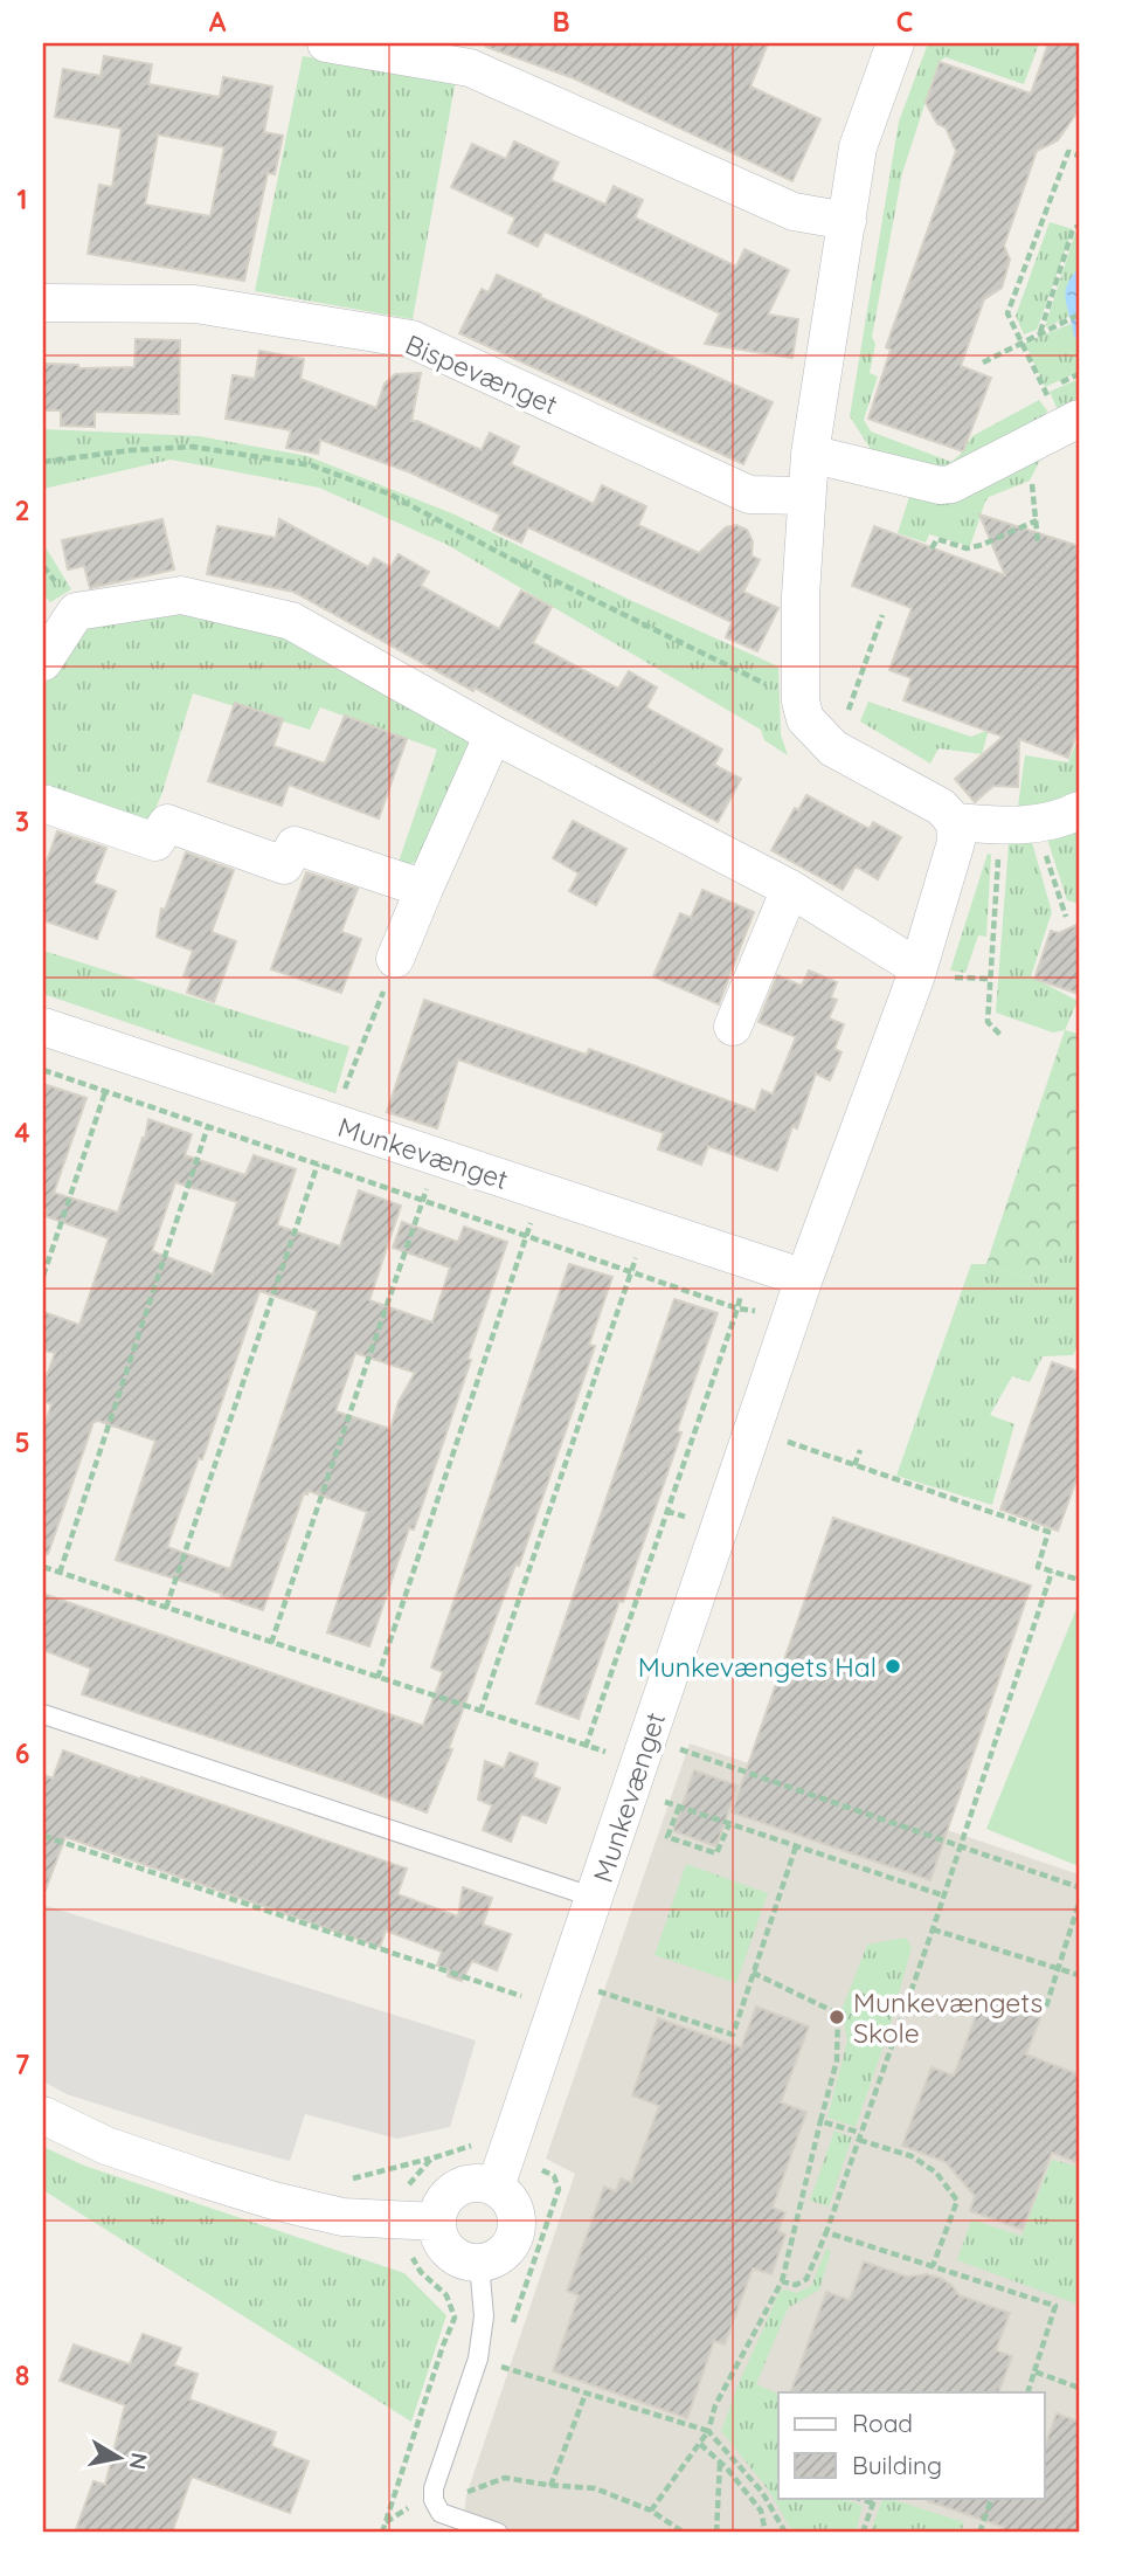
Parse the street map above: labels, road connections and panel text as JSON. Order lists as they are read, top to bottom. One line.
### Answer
{"streets":{"street":["Bispevænget","Munkevænget"]},"places":["Munkevængets Hal","Munkevængets Skole"],"legend":["Road","Building"],"north":"right","grid":{"columns":["A","B","C"],"rows":["1","2","3","4","5","6","7","8"]}}
